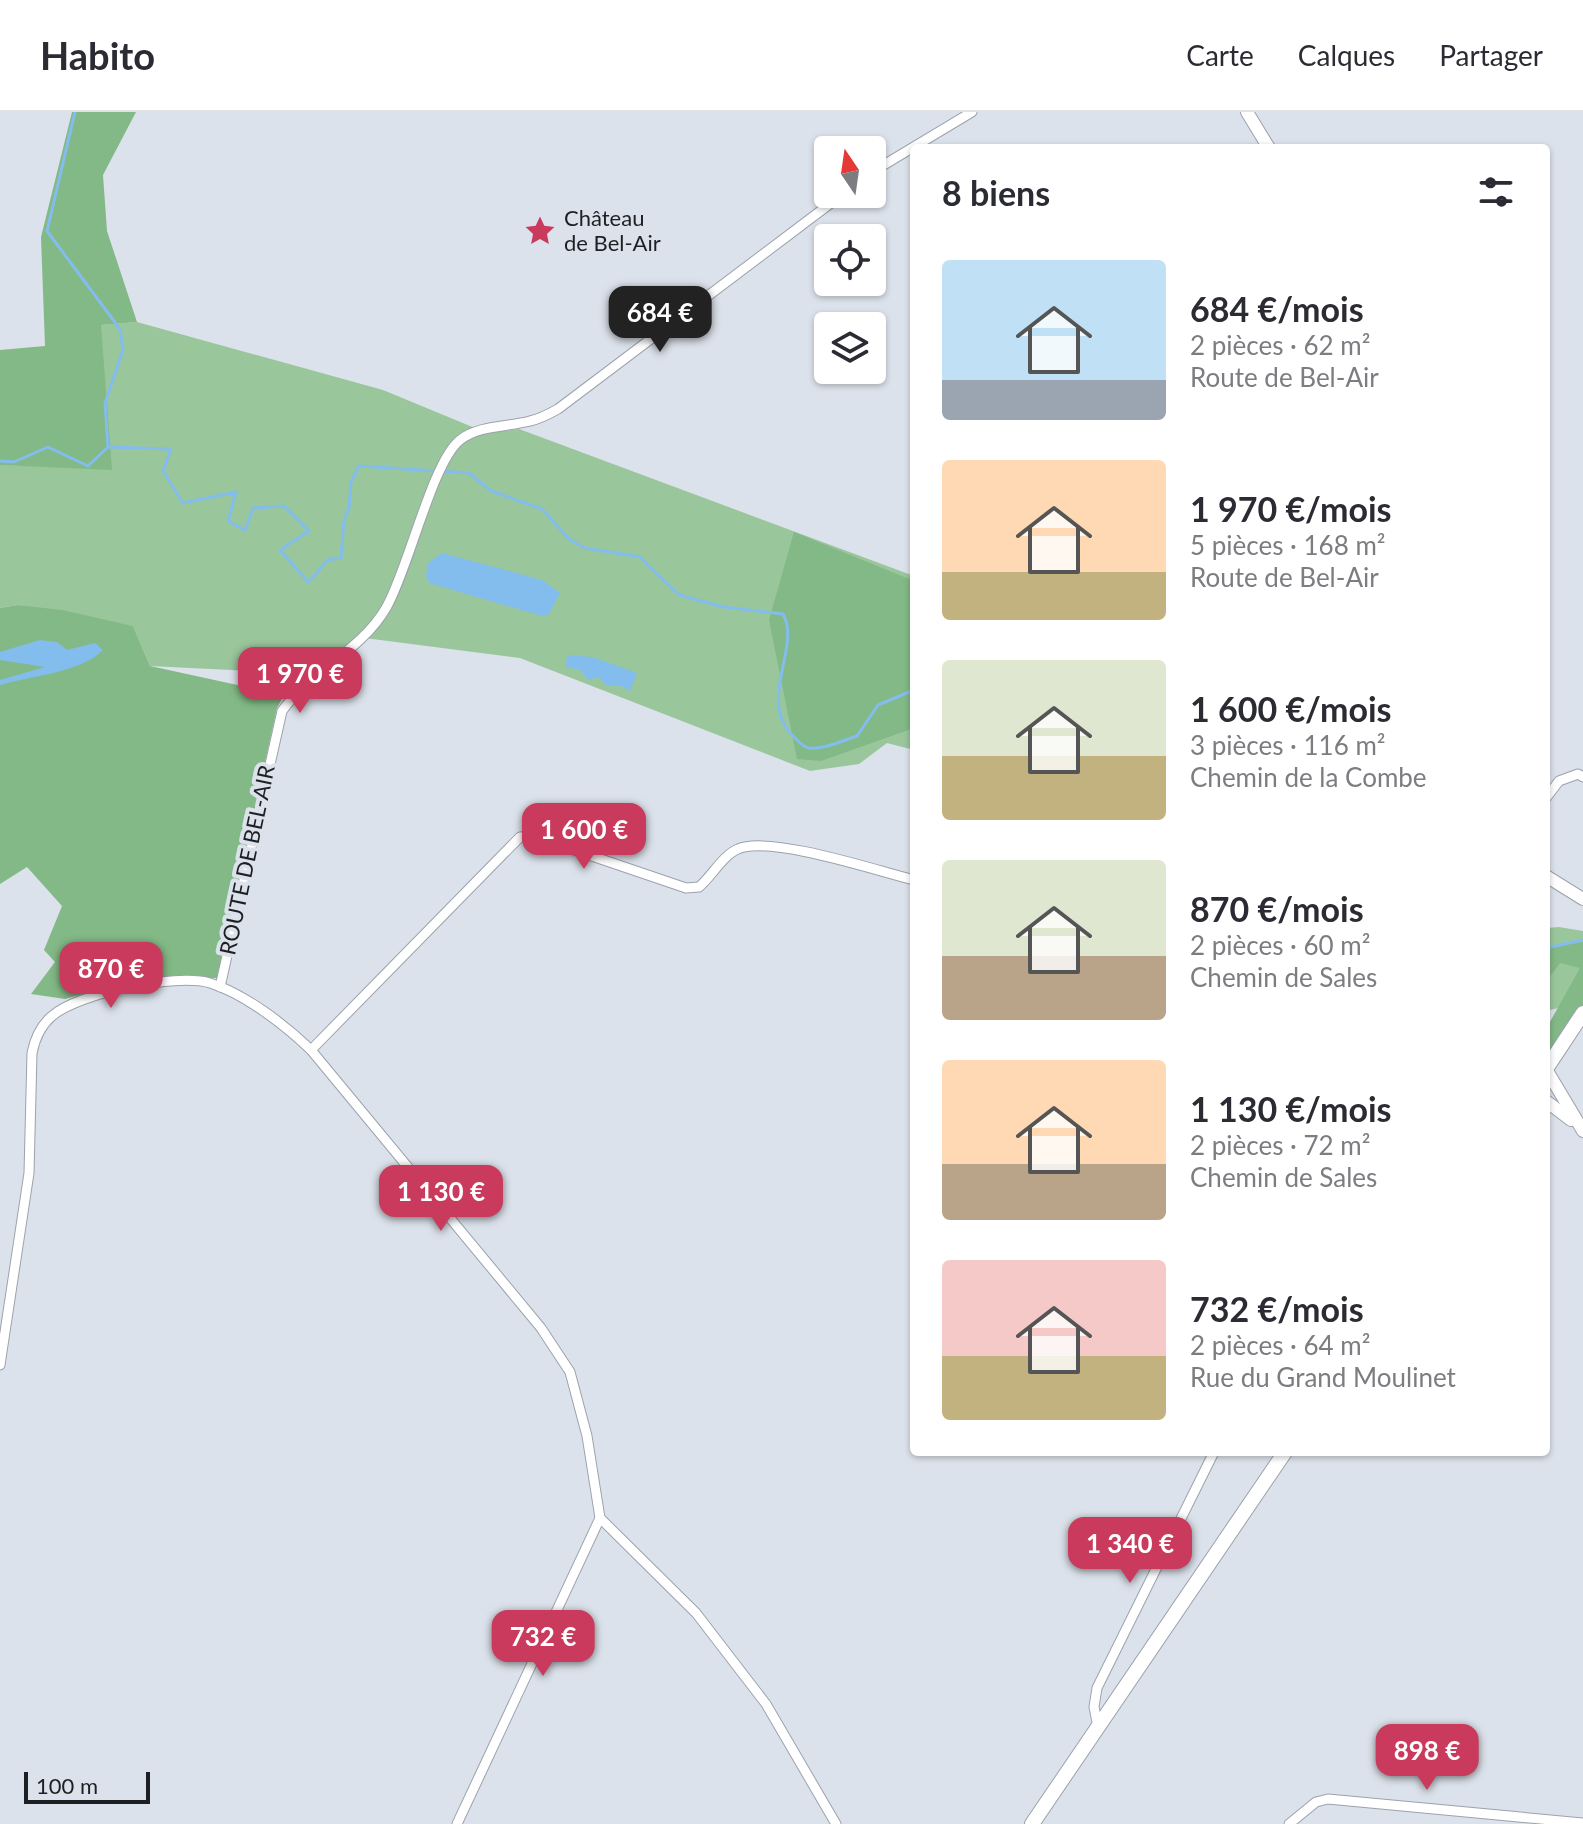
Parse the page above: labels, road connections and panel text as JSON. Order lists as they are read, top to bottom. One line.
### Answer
{"streets":{"street":["ROUTE DE BEL-AIR"]},"places":{"place":["Château de Bel-Air"]},"scale_bar":"100 m","north":"top","page":{"header":"Habito","nav":["Carte","Calques","Partager"],"heading":"8 biens","list":[{"name":"684 €/mois","note":"2 pièces · 62 m² · Route de Bel-Air"},{"name":"1 970 €/mois","note":"5 pièces · 168 m² · Route de Bel-Air"},{"name":"1 600 €/mois","note":"3 pièces · 116 m² · Chemin de la Combe"},{"name":"870 €/mois","note":"2 pièces · 60 m² · Chemin de Sales"},{"name":"1 130 €/mois","note":"2 pièces · 72 m² · Chemin de Sales"},{"name":"732 €/mois","note":"2 pièces · 64 m² · Rue du Grand Moulinet"}],"price":["684 €","1 970 €","1 600 €","870 €","1 130 €","1 340 €","732 €","898 €"],"scale":"100 m"}}
